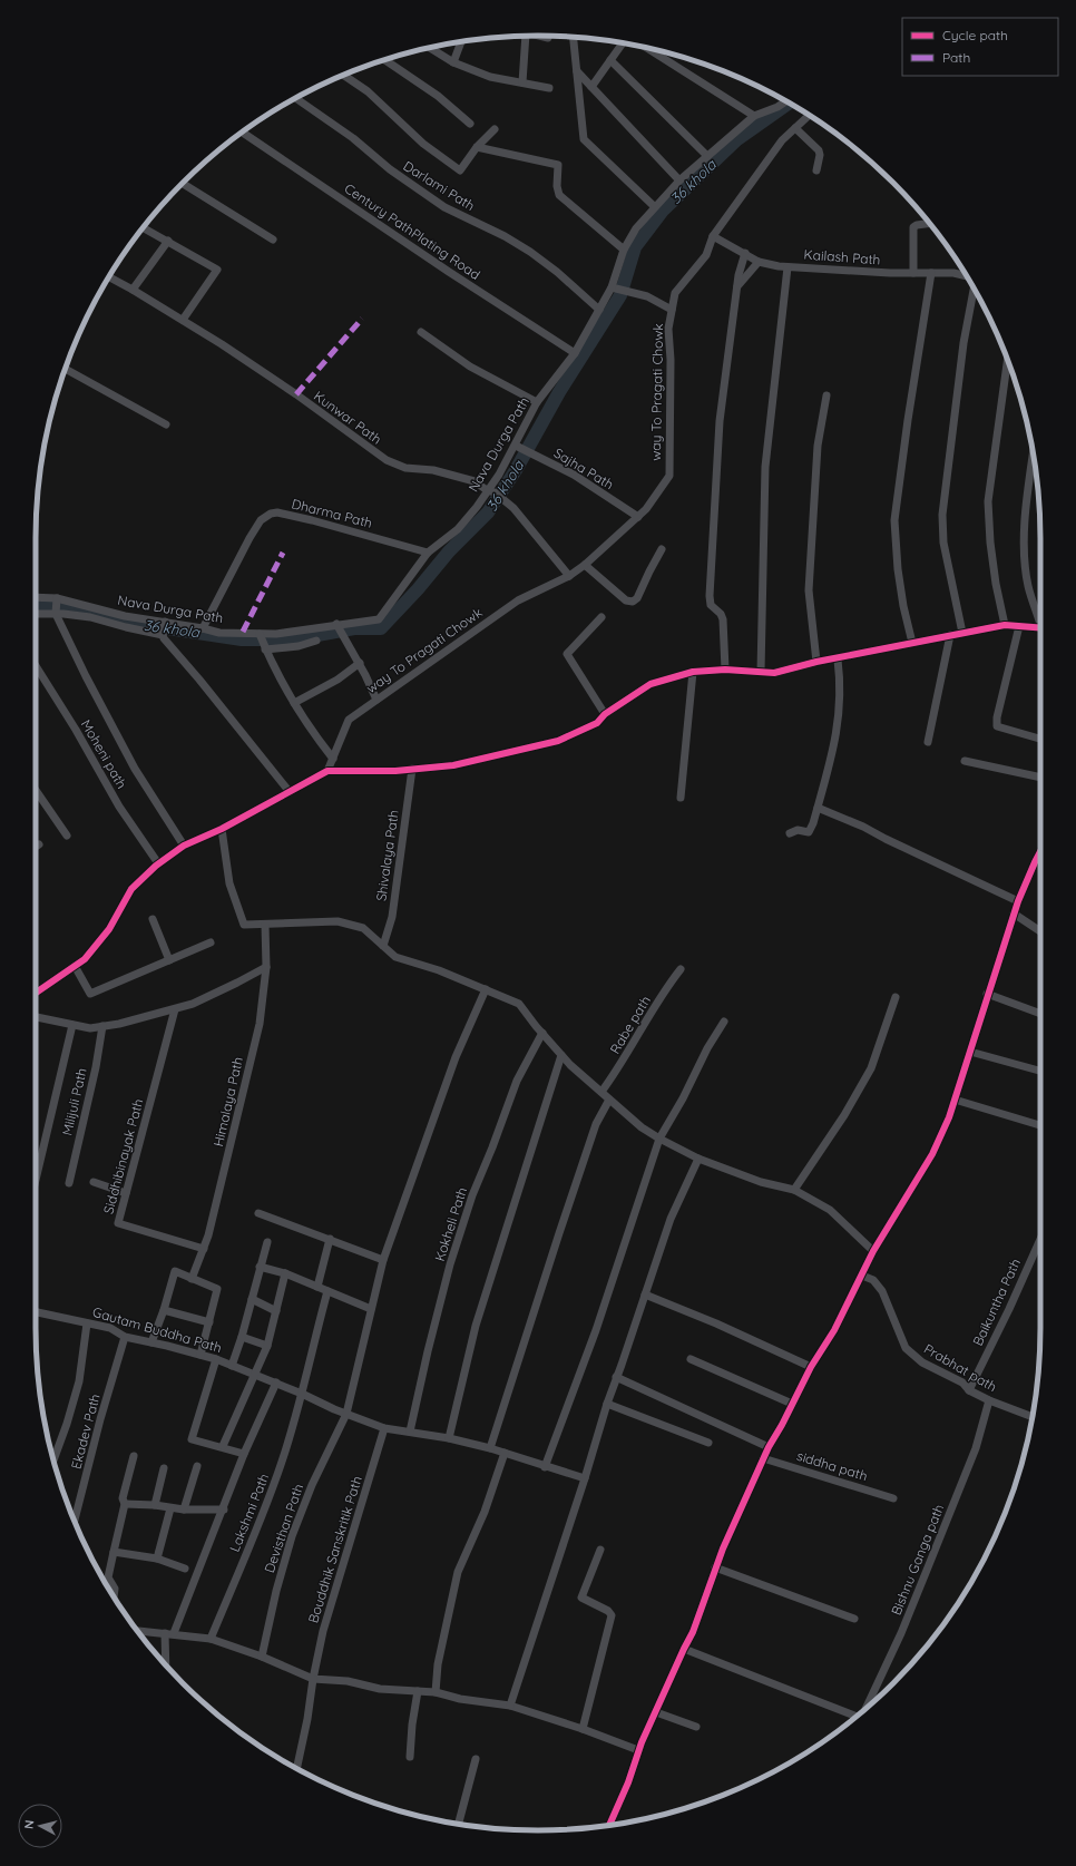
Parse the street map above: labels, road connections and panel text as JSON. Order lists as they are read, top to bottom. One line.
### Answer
{"streets":{"street":["Darlami Path","Century PathPlating Road","Kailash Path","way To Pragati Chowk","Kunwar Path","Nava Durga Path","Sajha Path","Dharma Path","Moheni path","Shivalaya Path","Rabe path","Milijuli Path","Himalaya Path","Siddhibinayak Path","Kokheli Path","Baikuntha Path","Gautam Buddha Path","Prabhat path","Ekadev Path","siddha path","Lakshmi Path","Devisthan Path","Bouddhik Sanskritik Path","Bishnu Ganga path"]},"crossings":[["Darlami Path","Nava Durga Path"],["Century PathPlating Road","Nava Durga Path"],["Kailash Path","way To Pragati Chowk"],["way To Pragati Chowk","Kunwar Path"],["way To Pragati Chowk","Sajha Path"],["Kunwar Path","Nava Durga Path"],["Nava Durga Path","Sajha Path"],["Nava Durga Path","Dharma Path"],["Himalaya Path","Siddhibinayak Path"],["Kokheli Path","Gautam Buddha Path"],["Baikuntha Path","Prabhat path"],["Gautam Buddha Path","Ekadev Path"],["Gautam Buddha Path","Lakshmi Path"],["Gautam Buddha Path","Devisthan Path"],["Gautam Buddha Path","Bouddhik Sanskritik Path"],["Prabhat path","Bishnu Ganga path"]],"water":["36 khola"],"legend":["Cycle path","Path"],"north":"left"}
